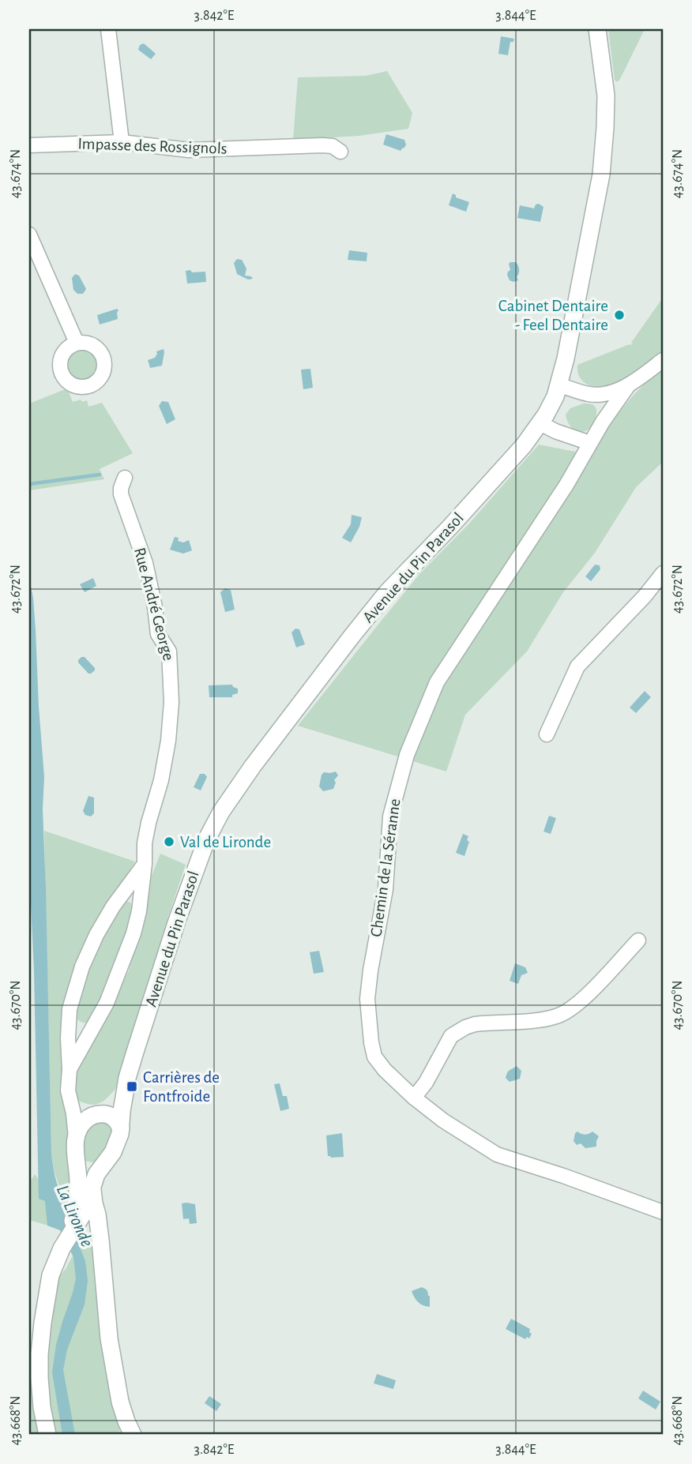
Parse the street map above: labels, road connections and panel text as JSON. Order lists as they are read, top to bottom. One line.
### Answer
{"streets":{"street":["Impasse des Rossignols","Avenue du Pin Parasol","Rue André George","Chemin de la Séranne"]},"water":["La Lironde"],"places":{"other":["Cabinet Dentaire - Feel Dentaire","Val de Lironde"],"transit":["Carrières de Fontfroide"]},"coordinates":["3.842°E","3.844°E","43.674°N","43.672°N","43.670°N","43.668°N"]}
